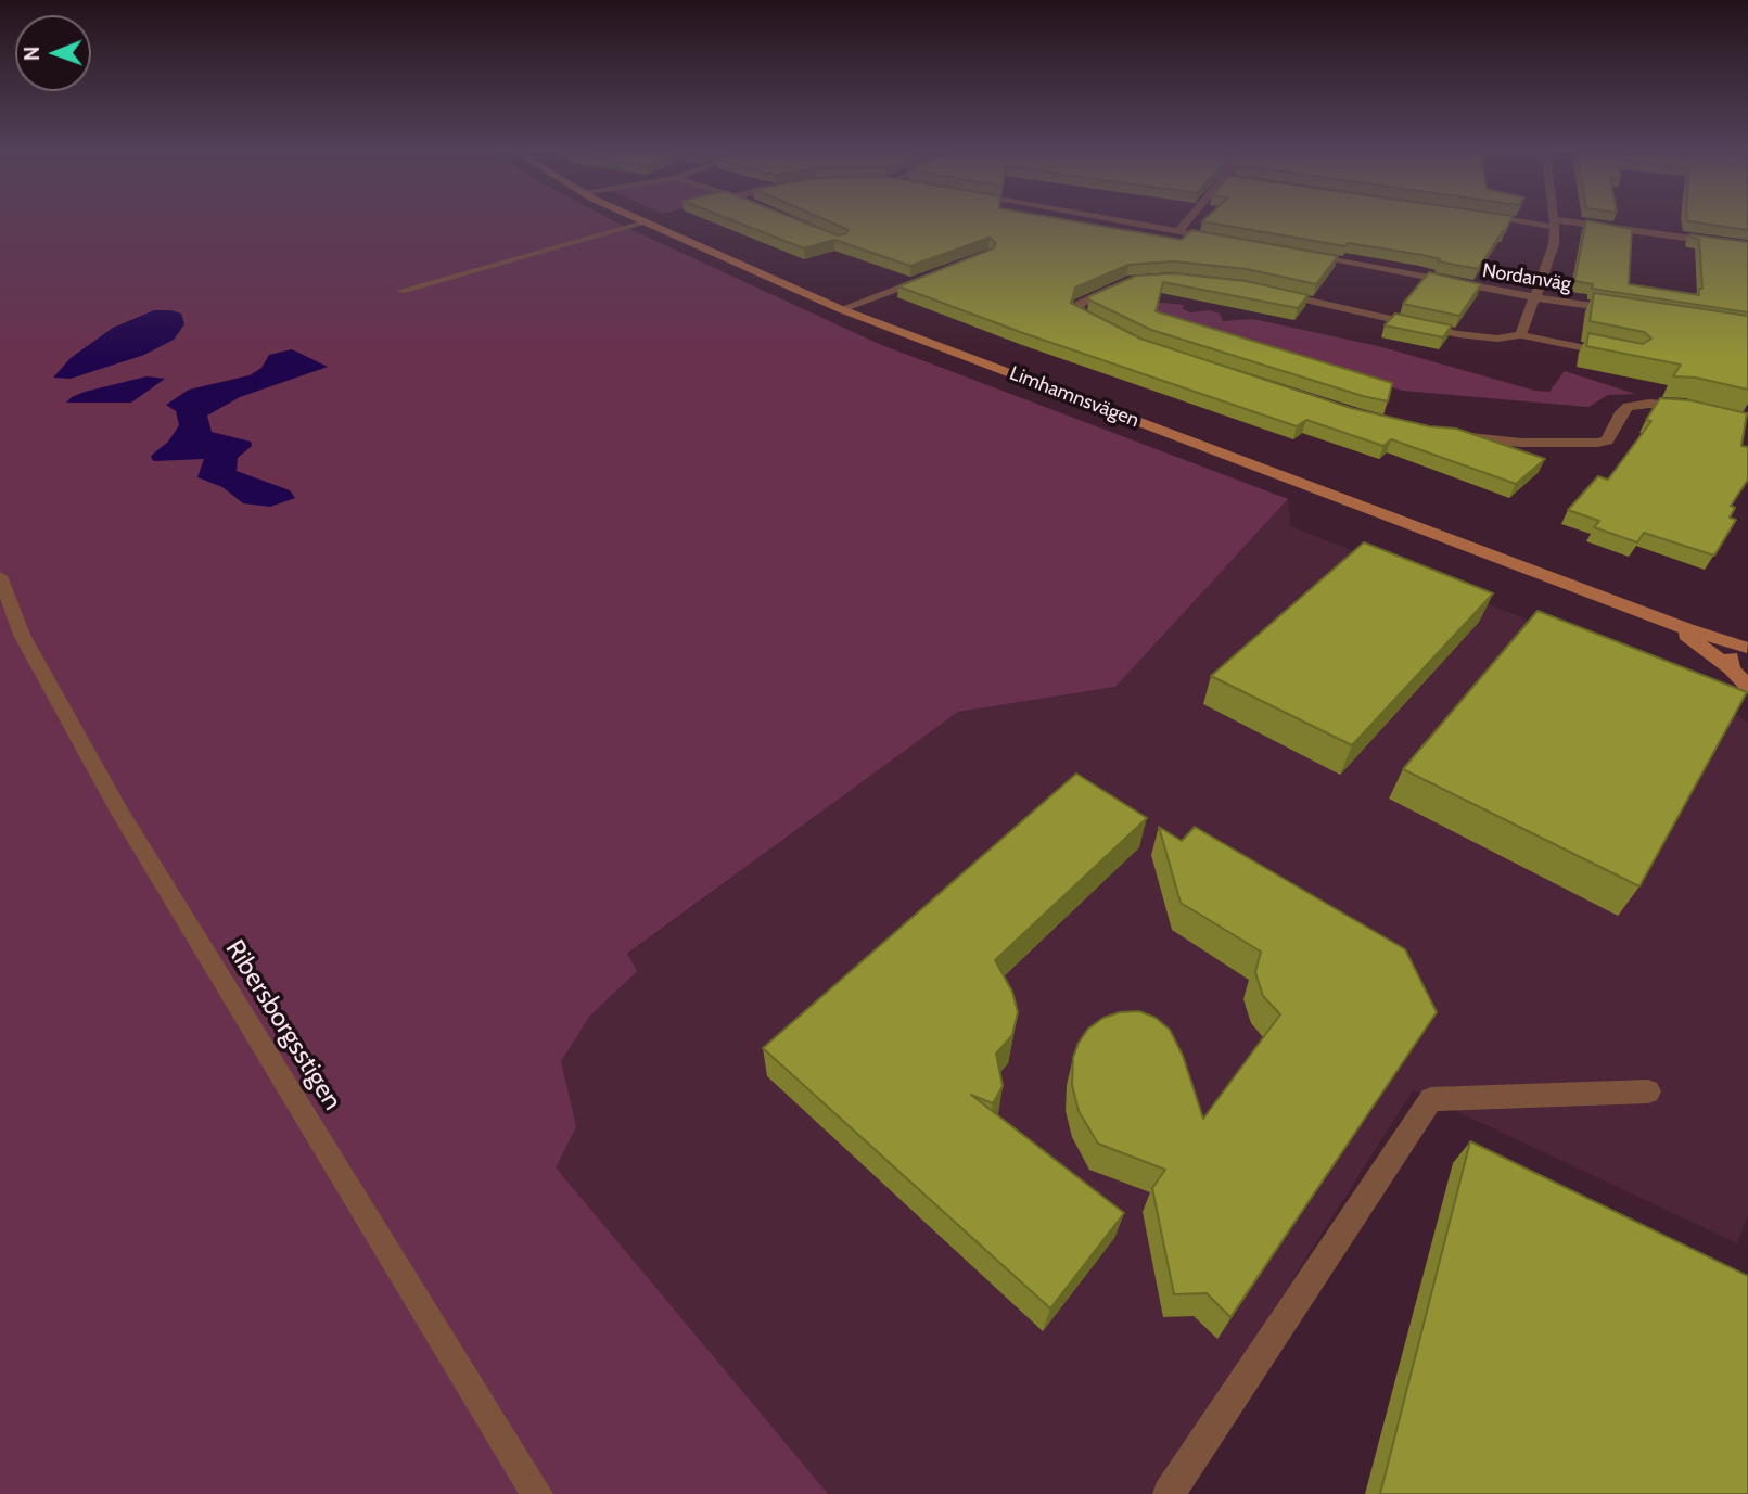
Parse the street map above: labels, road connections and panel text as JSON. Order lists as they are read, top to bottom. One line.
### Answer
{"streets":{"main road":["Limhamnsvägen"],"street":["Nordanväg"],"lane":["Ribersborgsstigen"]},"north":"left"}
